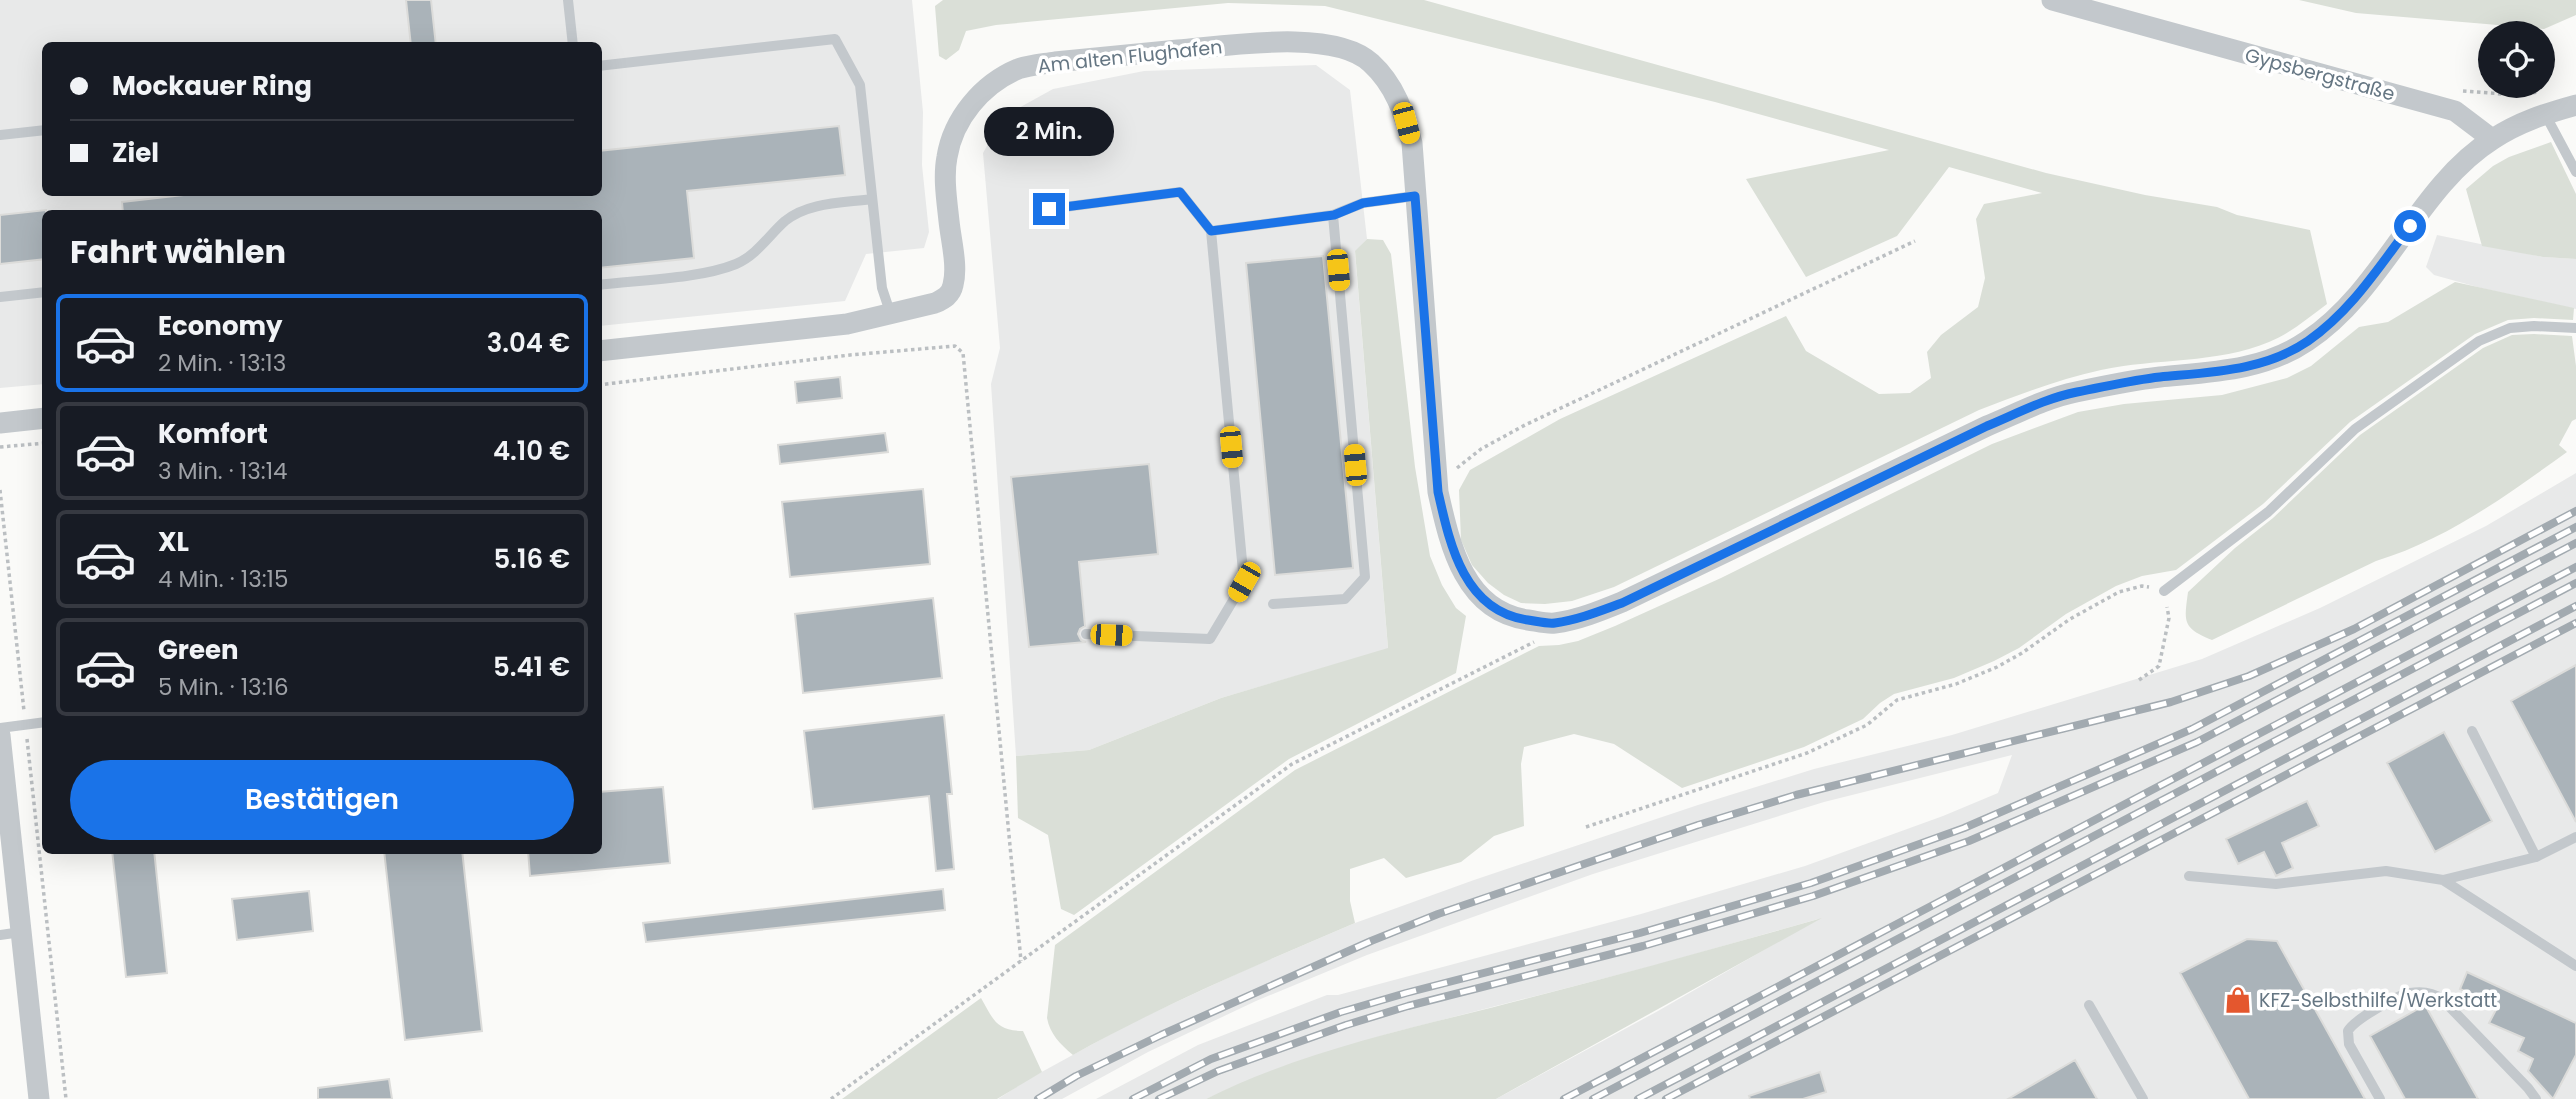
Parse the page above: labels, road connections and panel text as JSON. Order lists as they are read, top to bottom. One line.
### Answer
{"streets":{"street":["Am alten Flughafen","Gypsbergstraße"]},"places":{"shop":["KFZ-Selbsthilfe/Werkstatt"]},"page":{"banner":["Mockauer Ring","Ziel"],"bubble":"2 Min.","heading":"Fahrt wählen","list":[{"name":"Economy","note":"2 Min. · 13:13","value":"3.04 €"},{"name":"Komfort","note":"3 Min. · 13:14","value":"4.10 €"},{"name":"XL","note":"4 Min. · 13:15","value":"5.16 €"},{"name":"Green","note":"5 Min. · 13:16","value":"5.41 €"}],"buttons":"Bestätigen"}}
